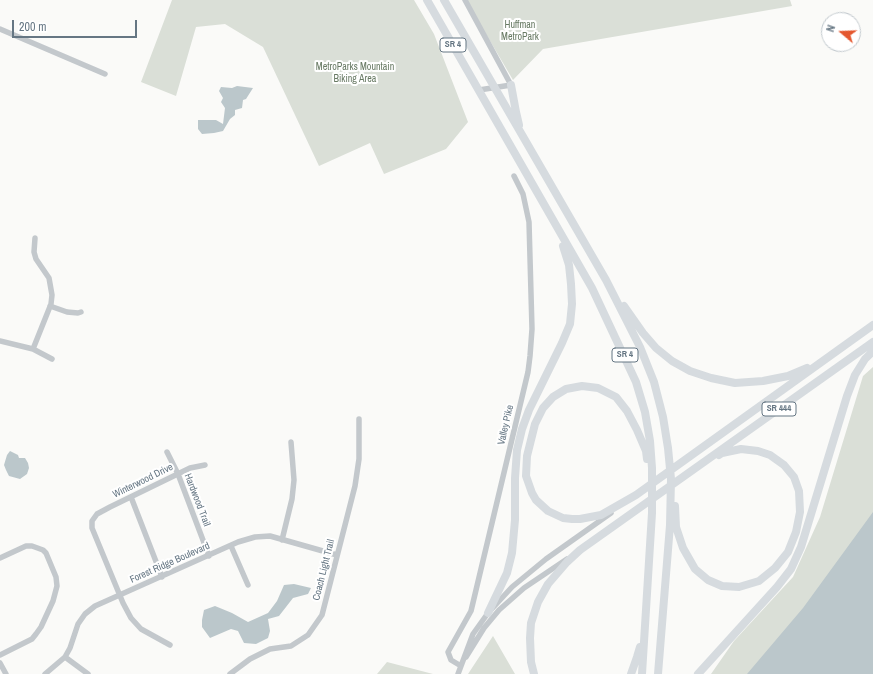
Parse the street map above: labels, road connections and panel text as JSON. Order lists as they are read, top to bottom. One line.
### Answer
{"streets":{"highway":["SR 4","SR 444"],"street":["Valley Pike","Winterwood Drive","Hardwood Trail","Forest Ridge Boulevard","Coach Light Trail"]},"crossings":[["Winterwood Drive","Hardwood Trail"],["Winterwood Drive","Forest Ridge Boulevard"],["Hardwood Trail","Forest Ridge Boulevard"],["Forest Ridge Boulevard","Coach Light Trail"]],"parks":["Huffman MetroPark","MetroParks Mountain Biking Area"],"scale_bar":"200 m","north":"left"}
